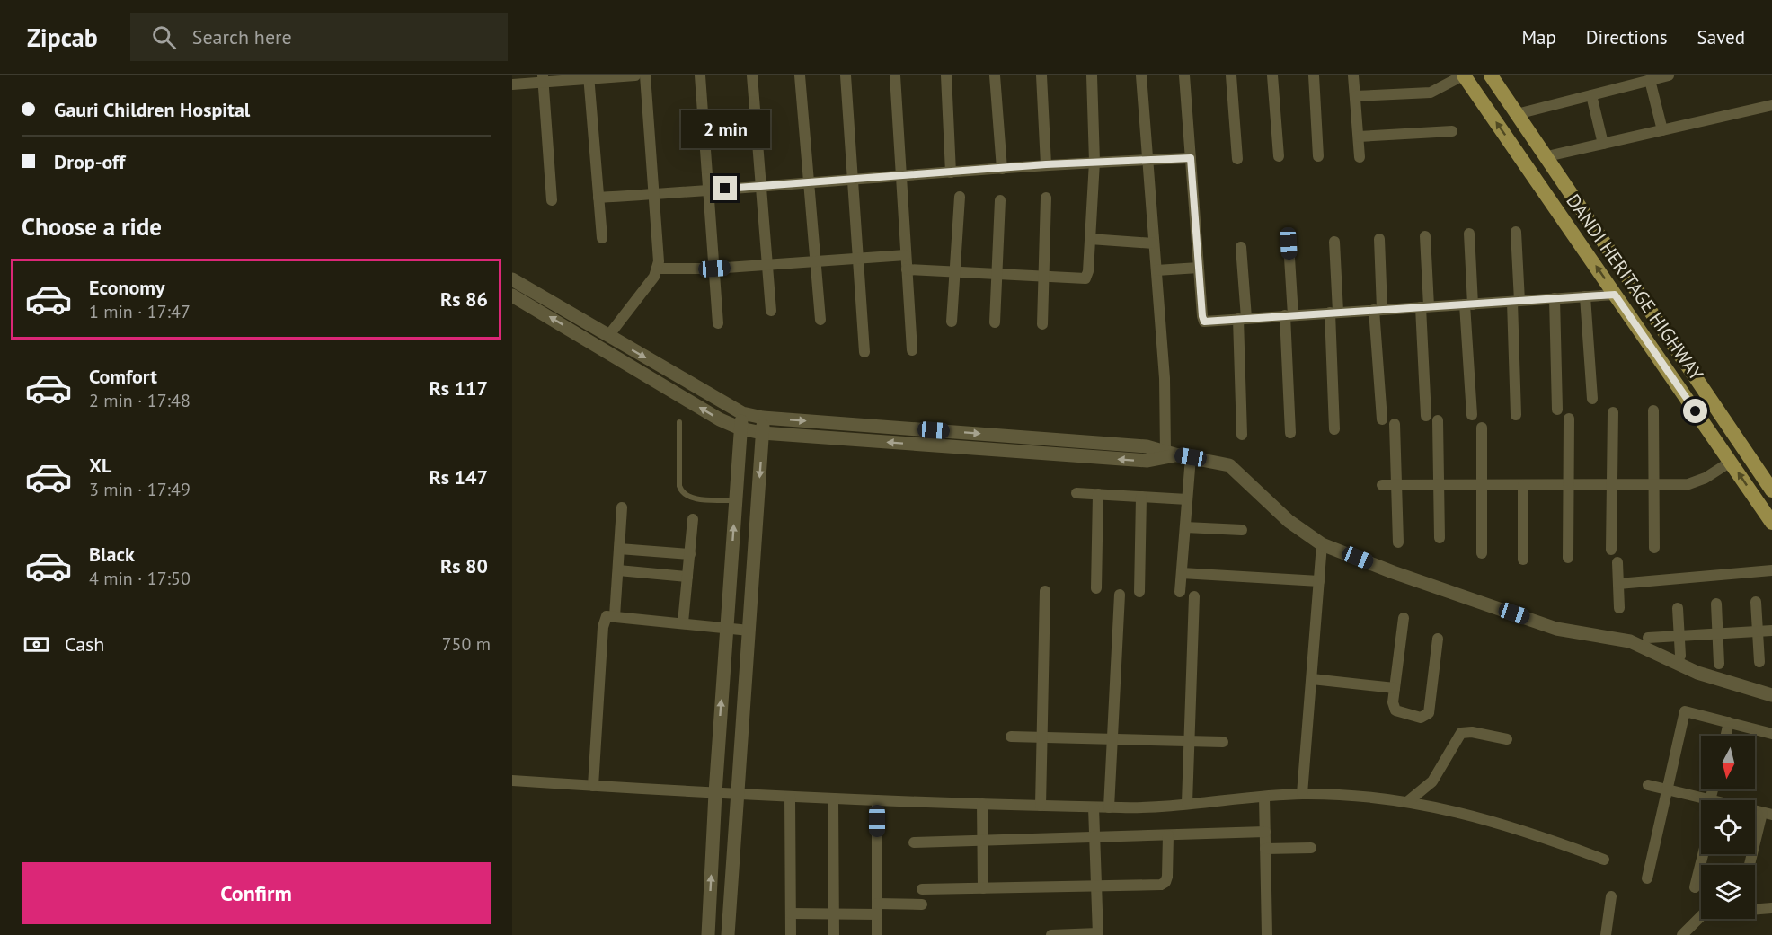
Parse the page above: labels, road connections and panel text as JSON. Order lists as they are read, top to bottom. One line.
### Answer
{"streets":{"main road":["DANDI HERITAGE HIGHWAY"]},"north":"bottom","page":{"header":"Zipcab","search":"Search here","nav":["Map","Directions","Saved"],"banner":["Gauri Children Hospital","Drop-off"],"bubble":"2 min","heading":"Choose a ride","list":[{"name":"Economy","note":"1 min · 17:47","value":"Rs 86"},{"name":"Comfort","note":"2 min · 17:48","value":"Rs 117"},{"name":"XL","note":"3 min · 17:49","value":"Rs 147"},{"name":"Black","note":"4 min · 17:50","value":"Rs 80"}],"pay":["Cash","750 m"],"buttons":"Confirm"}}
